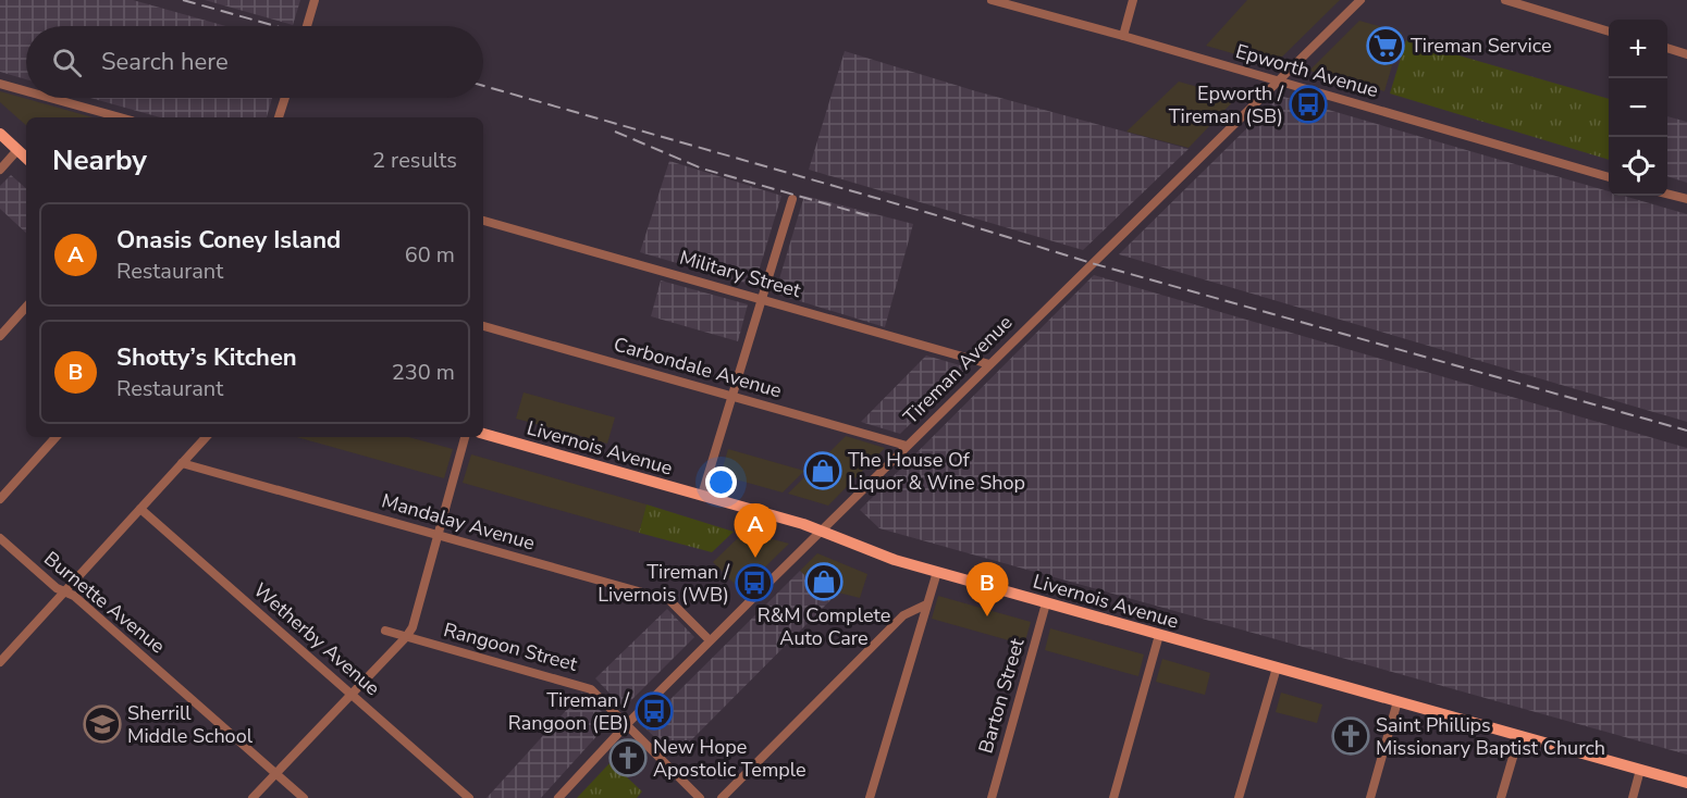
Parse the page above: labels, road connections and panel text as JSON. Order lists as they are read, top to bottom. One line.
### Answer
{"streets":{"main road":["Livernois Avenue"],"street":["Epworth Avenue","Military Street","Carbondale Avenue","Tireman Avenue","Mandalay Avenue","Burnette Avenue","Wetherby Avenue","Rangoon Street","Barton Street"]},"crossings":[["Epworth Avenue","Tireman Avenue"],["Military Street","Tireman Avenue"],["Carbondale Avenue","Tireman Avenue"],["Tireman Avenue","Livernois Avenue"],["Tireman Avenue","Mandalay Avenue"],["Tireman Avenue","Rangoon Street"],["Livernois Avenue","Barton Street"]],"places":{"supermarket":["Tireman Service"],"bus stop":["Epworth / Tireman (SB)","Tireman / Livernois (WB)","Tireman / Rangoon (EB)"],"shop":["The House Of Liquor & Wine Shop","R&M Complete Auto Care"],"school or university":["Sherrill Middle School"],"church":["Saint Phillips Missionary Baptist Church","New Hope Apostolic Temple"]},"page":{"map_buttons":["+","−"],"search":"Search here","heading":["Nearby","2 results"],"list":[{"mark":"A","name":"Onasis Coney Island","note":"Restaurant","value":"60 m"},{"mark":"B","name":"Shotty’s Kitchen","note":"Restaurant","value":"230 m"}],"pins":["A","B"]}}
